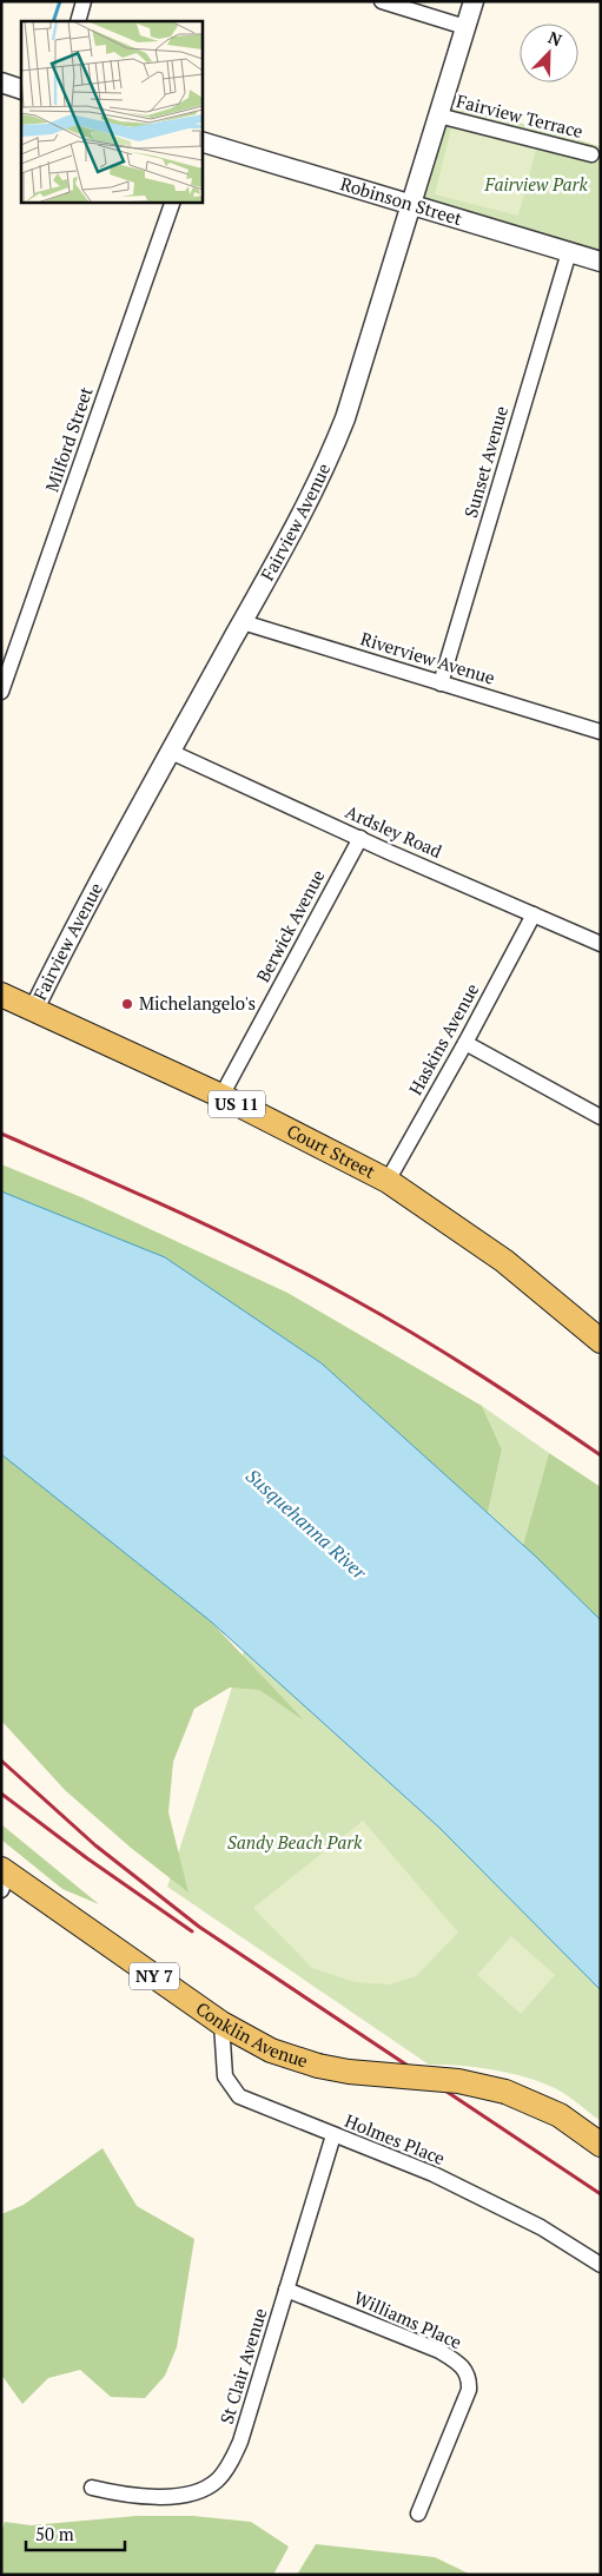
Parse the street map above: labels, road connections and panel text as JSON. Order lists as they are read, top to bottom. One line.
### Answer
{"streets":{"main road":["US 11","Court Street","NY 7","Conklin Avenue"],"street":["Fairview Terrace","Robinson Street","Milford Street","Sunset Avenue","Fairview Avenue","Riverview Avenue","Ardsley Road","Berwick Avenue","Haskins Avenue","Holmes Place","Williams Place","St Clair Avenue"]},"crossings":[["Fairview Terrace","Fairview Avenue"],["Robinson Street","Sunset Avenue"],["Robinson Street","Fairview Avenue"],["Sunset Avenue","Riverview Avenue"],["Fairview Avenue","Riverview Avenue"],["Fairview Avenue","Ardsley Road"],["Fairview Avenue","Court Street"],["Ardsley Road","Berwick Avenue"],["Ardsley Road","Haskins Avenue"],["Berwick Avenue","Court Street"],["Haskins Avenue","Court Street"],["Conklin Avenue","Holmes Place"],["Holmes Place","St Clair Avenue"],["Williams Place","St Clair Avenue"]],"water":["Susquehanna River"],"parks":["Fairview Park","Sandy Beach Park"],"places":["Michelangelo's"],"scale_bar":"50 m","north":"top right"}
